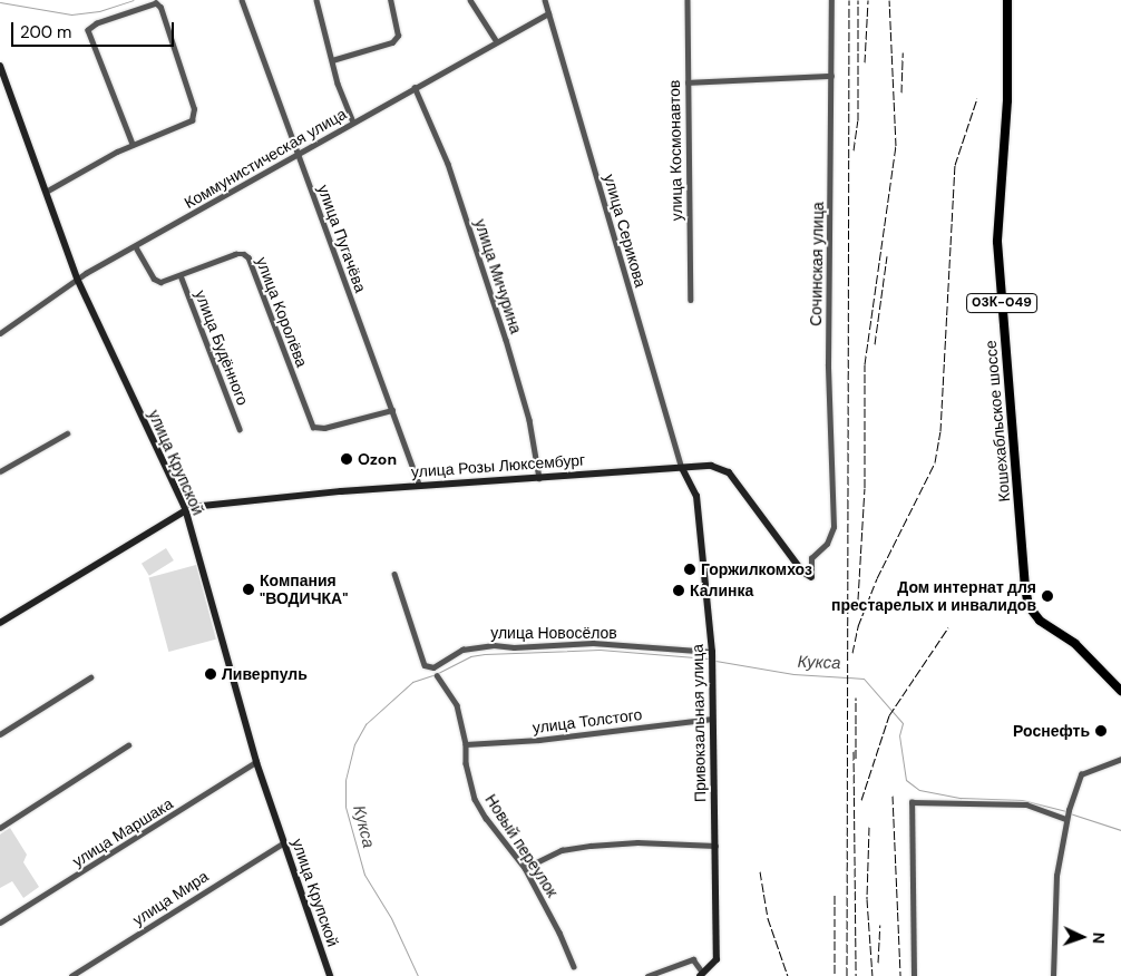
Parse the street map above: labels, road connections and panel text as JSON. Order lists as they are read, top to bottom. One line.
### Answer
{"streets":{"main road":["03К-049","Кошехабльское шоссе"],"street":["улица Космонавтов","Коммунистическая улица","улица Серикова","улица Пугачёва","Сочинская улица","улица Мичурина","улица Королёва","улица Будённого","улица Крупской","улица Розы Люксембург","улица Новосёлов","улица Толстого","Привокзальная улица","улица Маршака","Новый переулок","улица Мира"]},"crossings":[["Коммунистическая улица","улица Серикова"],["Коммунистическая улица","улица Пугачёва"],["Коммунистическая улица","улица Мичурина"],["Коммунистическая улица","улица Королёва"],["Коммунистическая улица","улица Крупской"],["улица Серикова","улица Розы Люксембург"],["улица Серикова","Привокзальная улица"],["улица Пугачёва","улица Королёва"],["улица Пугачёва","улица Розы Люксембург"],["Сочинская улица","улица Розы Люксембург"],["улица Мичурина","улица Розы Люксембург"],["улица Королёва","улица Будённого"],["улица Крупской","улица Розы Люксембург"],["улица Крупской","улица Маршака"],["улица Крупской","улица Мира"],["улица Розы Люксембург","Привокзальная улица"],["улица Новосёлов","Привокзальная улица"],["улица Толстого","Привокзальная улица"],["улица Толстого","Новый переулок"]],"water":["Кукса"],"places":["Ozon","Горжилкомхоз","Компания \"ВОДИЧКА\"","Калинка","Дом интернат для престарелых и инвалидов","Ливерпуль","Роснефть"],"scale_bar":"200 m","north":"right"}
